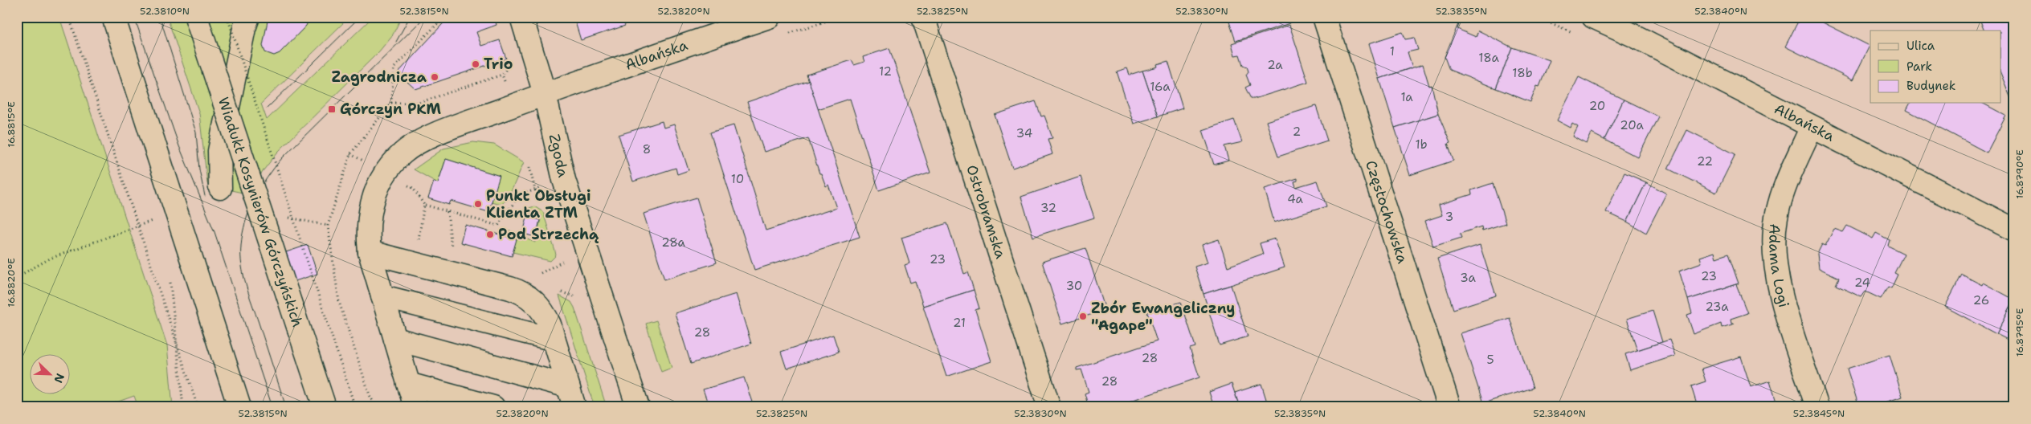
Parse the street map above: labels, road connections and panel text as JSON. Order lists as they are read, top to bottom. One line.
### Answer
{"streets":{"street":["Albańska","Zgoda","Wiadukt Kosynierów Górczyńskich","Ostrobramska","Częstochowska","Adama Logi"]},"crossings":[["Albańska","Zgoda"],["Albańska","Adama Logi"]],"places":{"other":["Trio","Zagrodnicza","Punkt Obsługi Klienta ZTM","Pod Strzechą","Zbór Ewangeliczny \"Agape\""],"transit":["Górczyn PKM"]},"house_numbers":["1","18a","2a","12","18b","16a","1a","20","20a","2","34","1b","8","22","10","4a","32","3","28a","23","23","3a","24","30","26","23a","21","28","28","5","28"],"legend":["Ulica","Park","Budynek"],"north":"bottom right","coordinates":["52.3810°N","52.3815°N","52.3820°N","52.3825°N","52.3830°N","52.3835°N","52.3840°N","16.8815°E","16.8790°E","16.8820°E","16.8795°E","52.3845°N"]}
